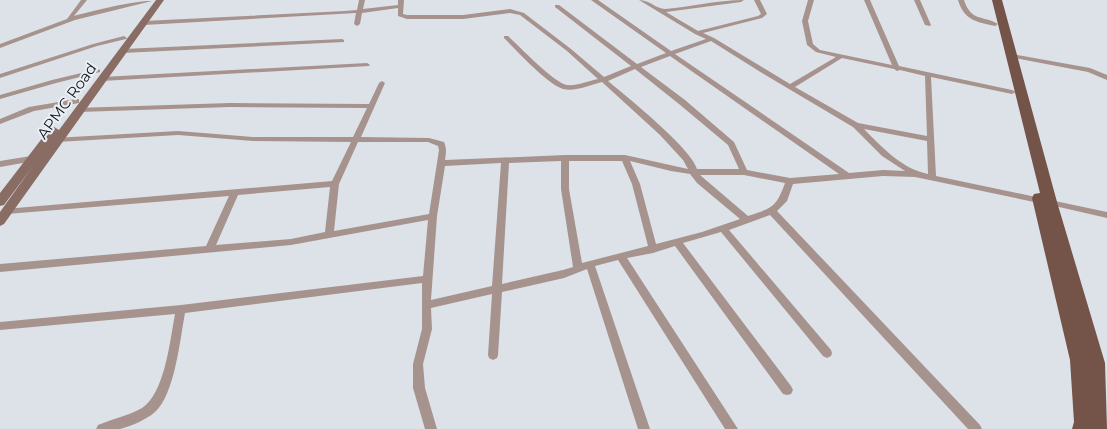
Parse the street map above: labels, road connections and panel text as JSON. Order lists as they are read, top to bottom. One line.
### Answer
{"streets":{"street":["APMC Road"]}}
